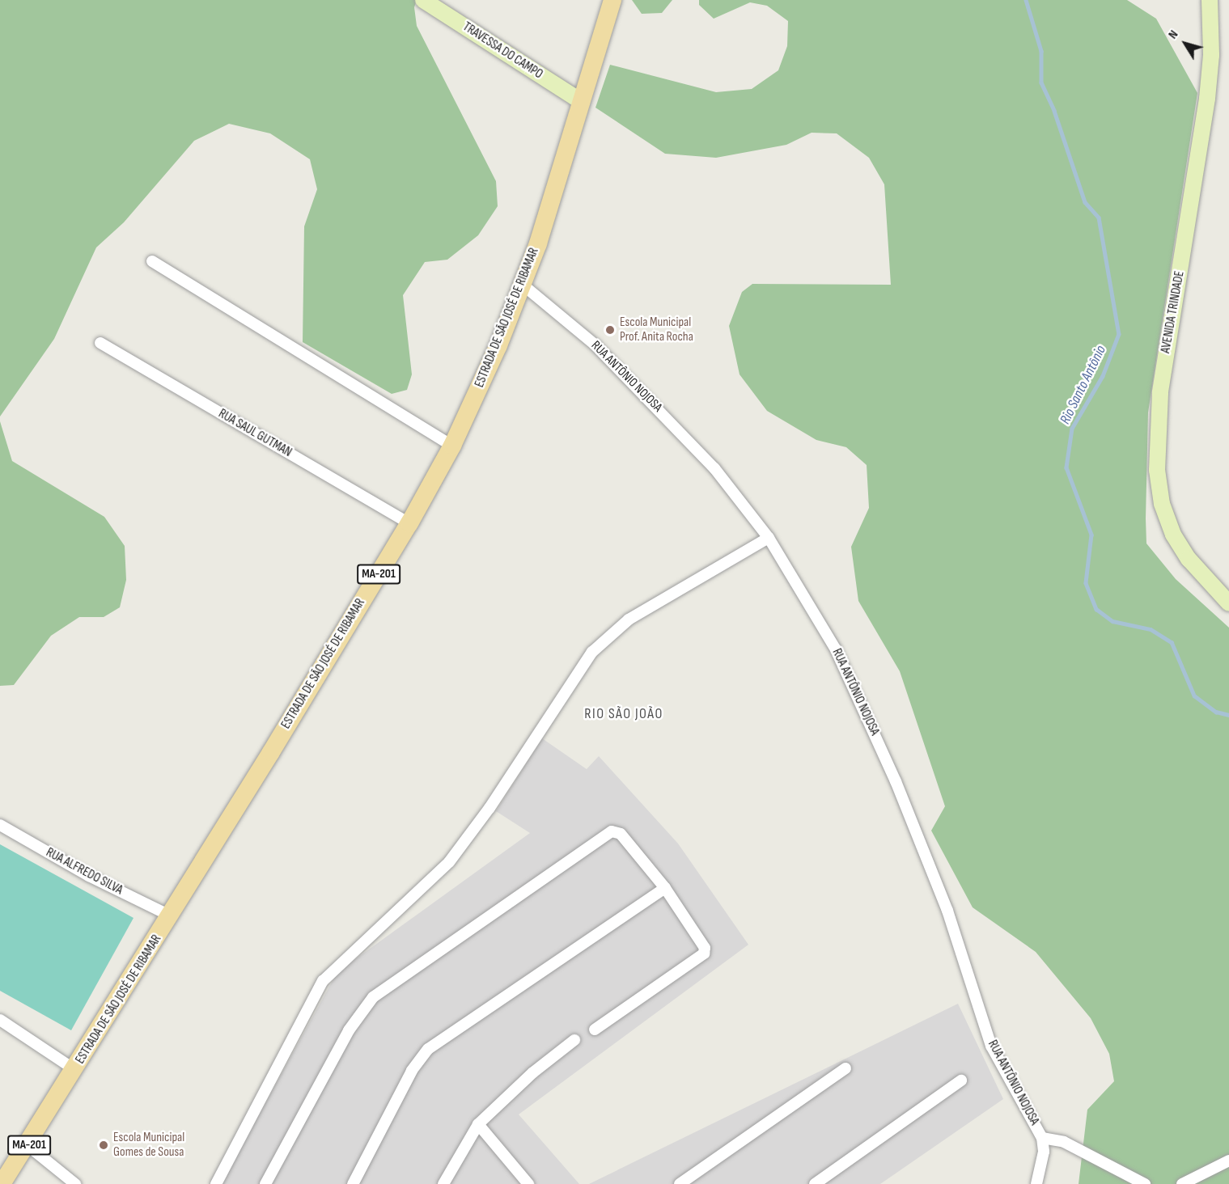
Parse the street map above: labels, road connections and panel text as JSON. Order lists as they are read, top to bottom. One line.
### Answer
{"streets":{"main road":["TRAVESSA DO CAMPO","AVENIDA TRINDADE","ESTRADA DE SÃO JOSÉ DE RIBAMAR","MA-201"],"street":["RUA ANTÔNIO NOJOSA","RUA SAUL GUTMAN","RUA ALFREDO SILVA"]},"crossings":[["TRAVESSA DO CAMPO","ESTRADA DE SÃO JOSÉ DE RIBAMAR"],["ESTRADA DE SÃO JOSÉ DE RIBAMAR","RUA ANTÔNIO NOJOSA"],["ESTRADA DE SÃO JOSÉ DE RIBAMAR","RUA SAUL GUTMAN"],["ESTRADA DE SÃO JOSÉ DE RIBAMAR","RUA ALFREDO SILVA"]],"districts":["RIO SÃO JOÃO"],"water":["Rio Santo Antônio"],"places":["Escola Municipal Prof. Anita Rocha","Escola Municipal Gomes de Sousa"],"north":"top left"}
